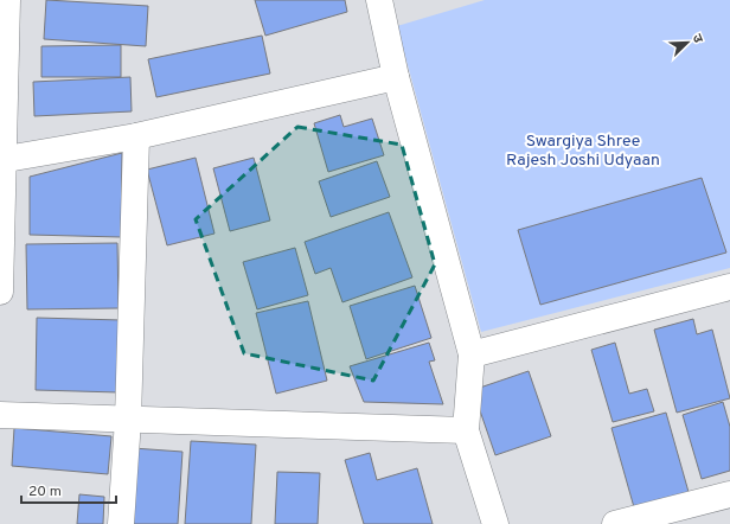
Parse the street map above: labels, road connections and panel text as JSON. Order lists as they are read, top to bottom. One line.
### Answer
{"parks":["Swargiya Shree Rajesh Joshi Udyaan"],"scale_bar":"20 m","north":"top right"}
